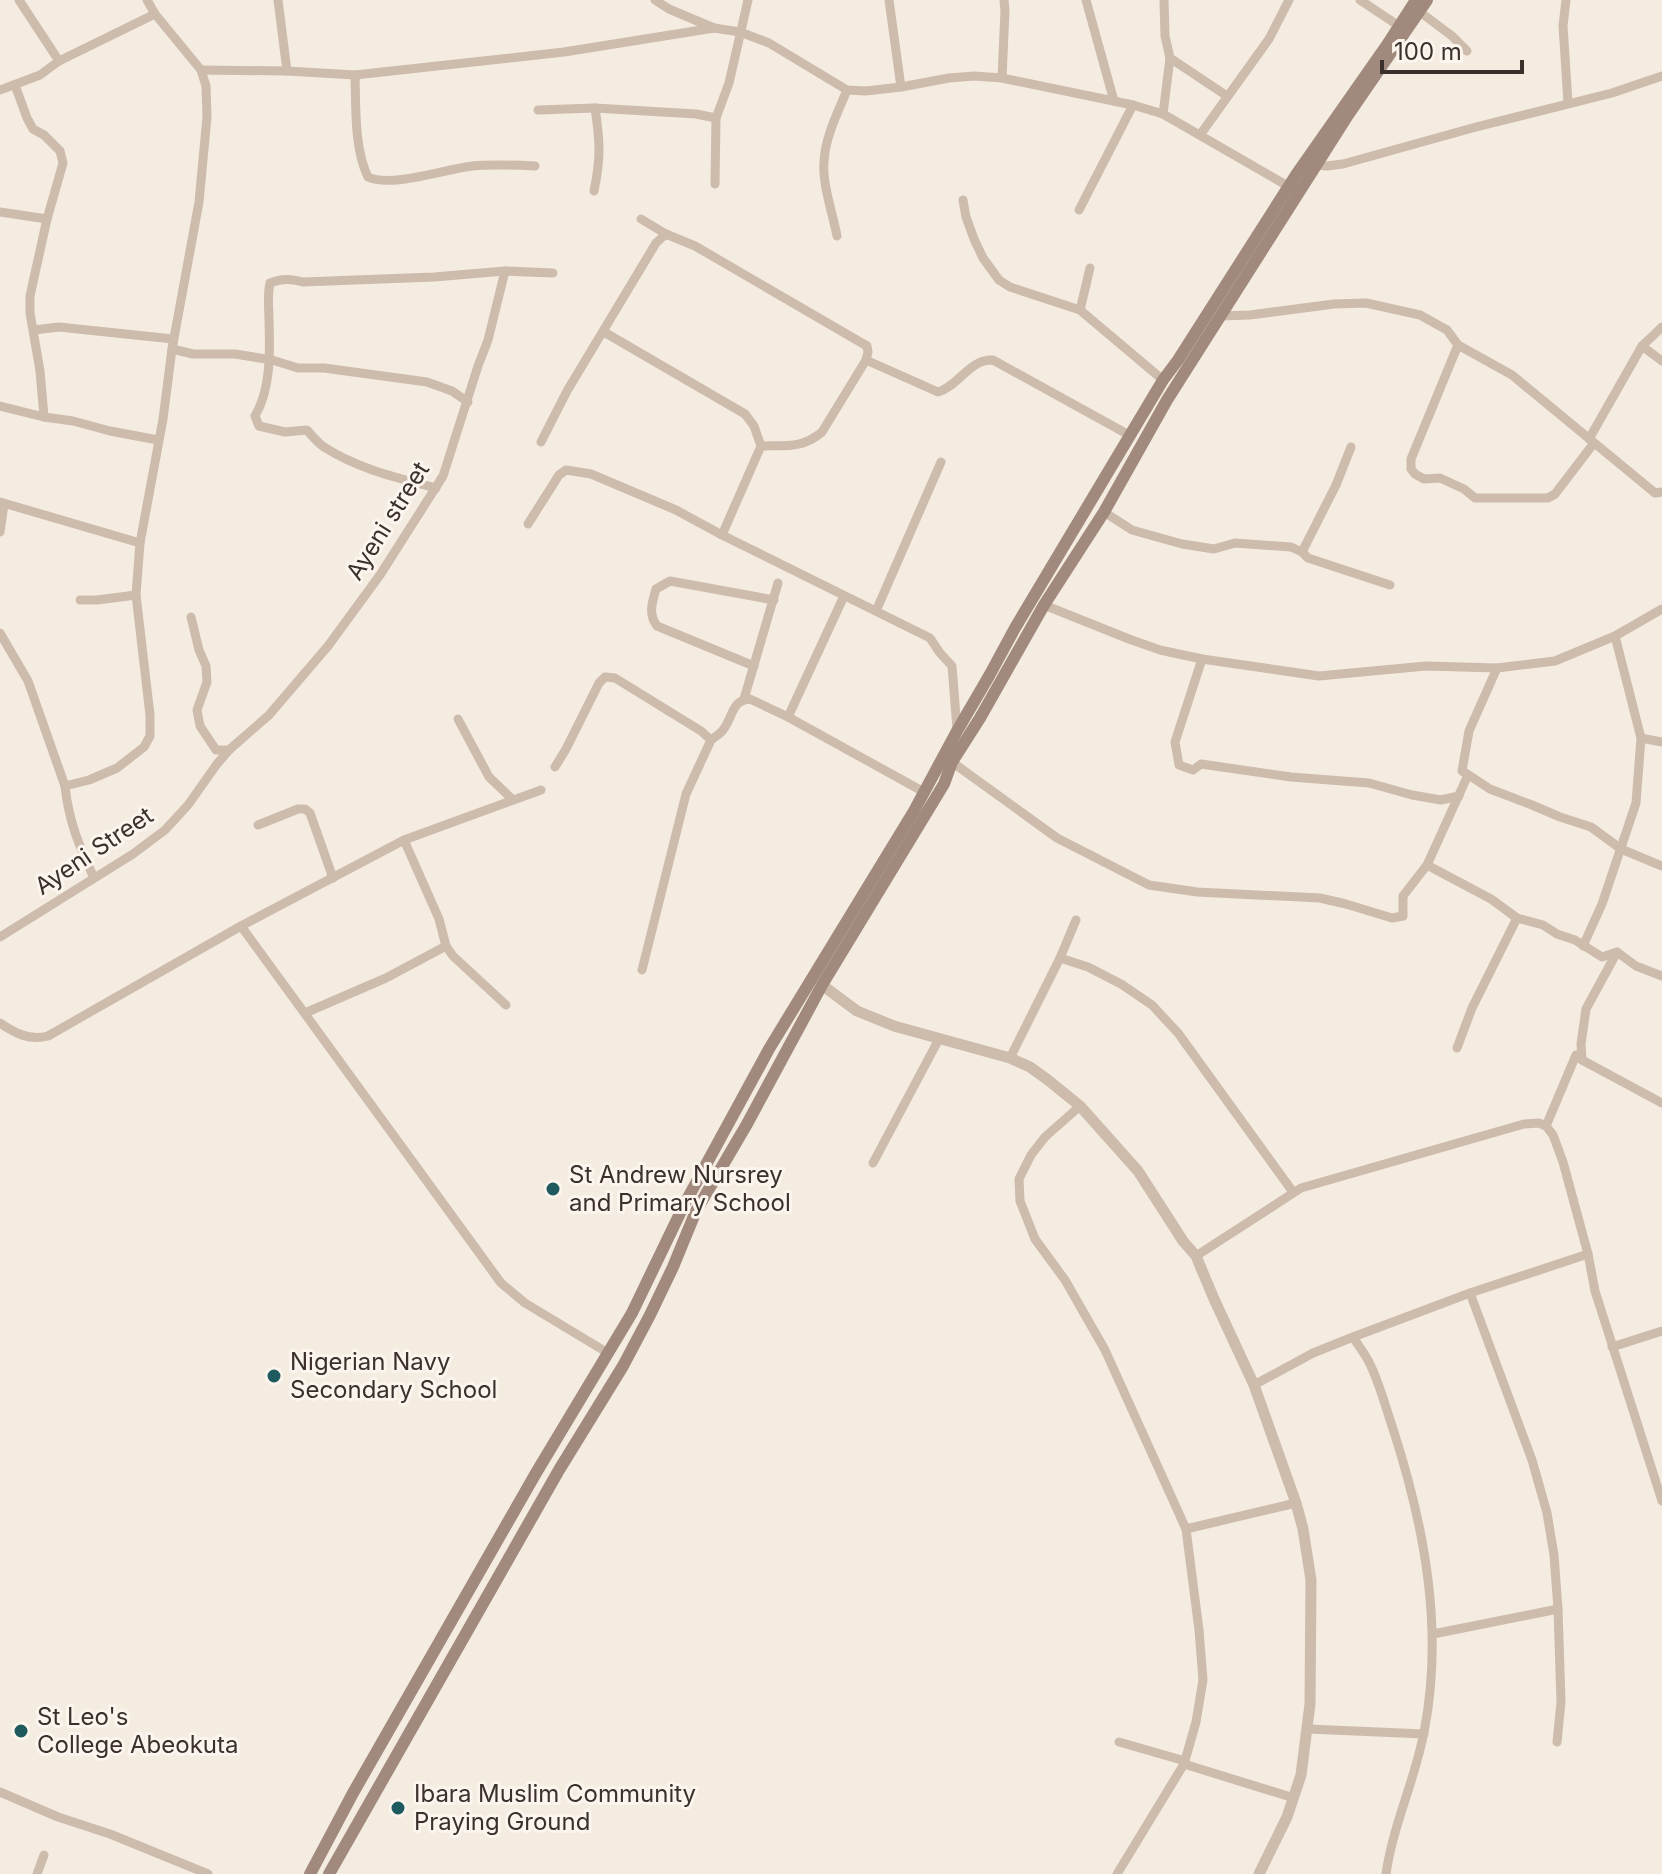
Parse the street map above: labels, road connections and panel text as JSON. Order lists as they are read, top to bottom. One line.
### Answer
{"streets":{"street":["Ayeni street","Ayeni Street"]},"crossings":[["Ayeni street","Ayeni Street"]],"places":["St Andrew Nursrey and Primary School","Nigerian Navy Secondary School","St Leo's College Abeokuta","Ibara Muslim Community Praying Ground"],"scale_bar":"100 m"}
